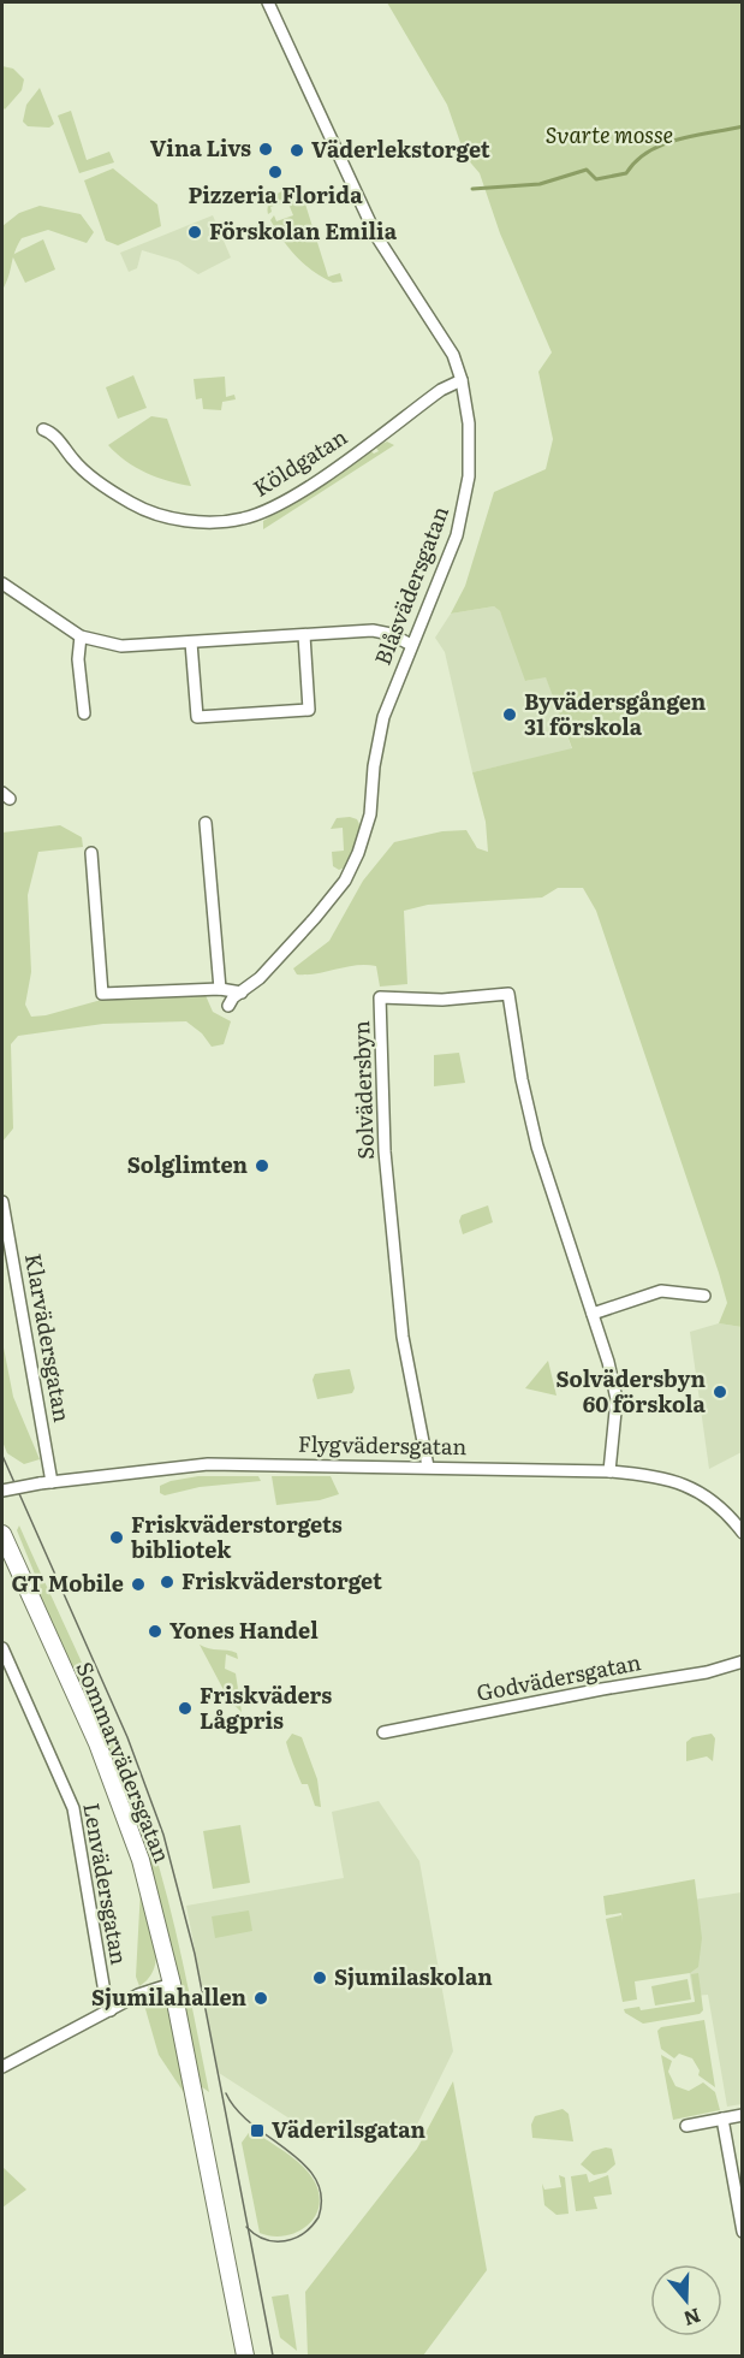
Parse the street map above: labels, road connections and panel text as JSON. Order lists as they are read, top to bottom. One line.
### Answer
{"streets":{"street":["Köldgatan","Blåsvädersgatan","Solvädersbyn","Klarvädersgatan","Flygvädersgatan","Godvädersgatan","Sommarvädersgatan","Lenvädersgatan"]},"crossings":[["Köldgatan","Blåsvädersgatan"],["Solvädersbyn","Flygvädersgatan"],["Klarvädersgatan","Flygvädersgatan"]],"parks":["Svarte mosse"],"places":{"other":["Vina Livs","Väderlekstorget","Pizzeria Florida","Förskolan Emilia","Byvädersgången 31 förskola","Solglimten","Solvädersbyn 60 förskola","Friskväderstorgets bibliotek","Friskväderstorget","GT Mobile","Yones Handel","Friskväders Lågpris","Sjumilaskolan","Sjumilahallen"],"transit":["Väderilsgatan"]},"north":"bottom"}
